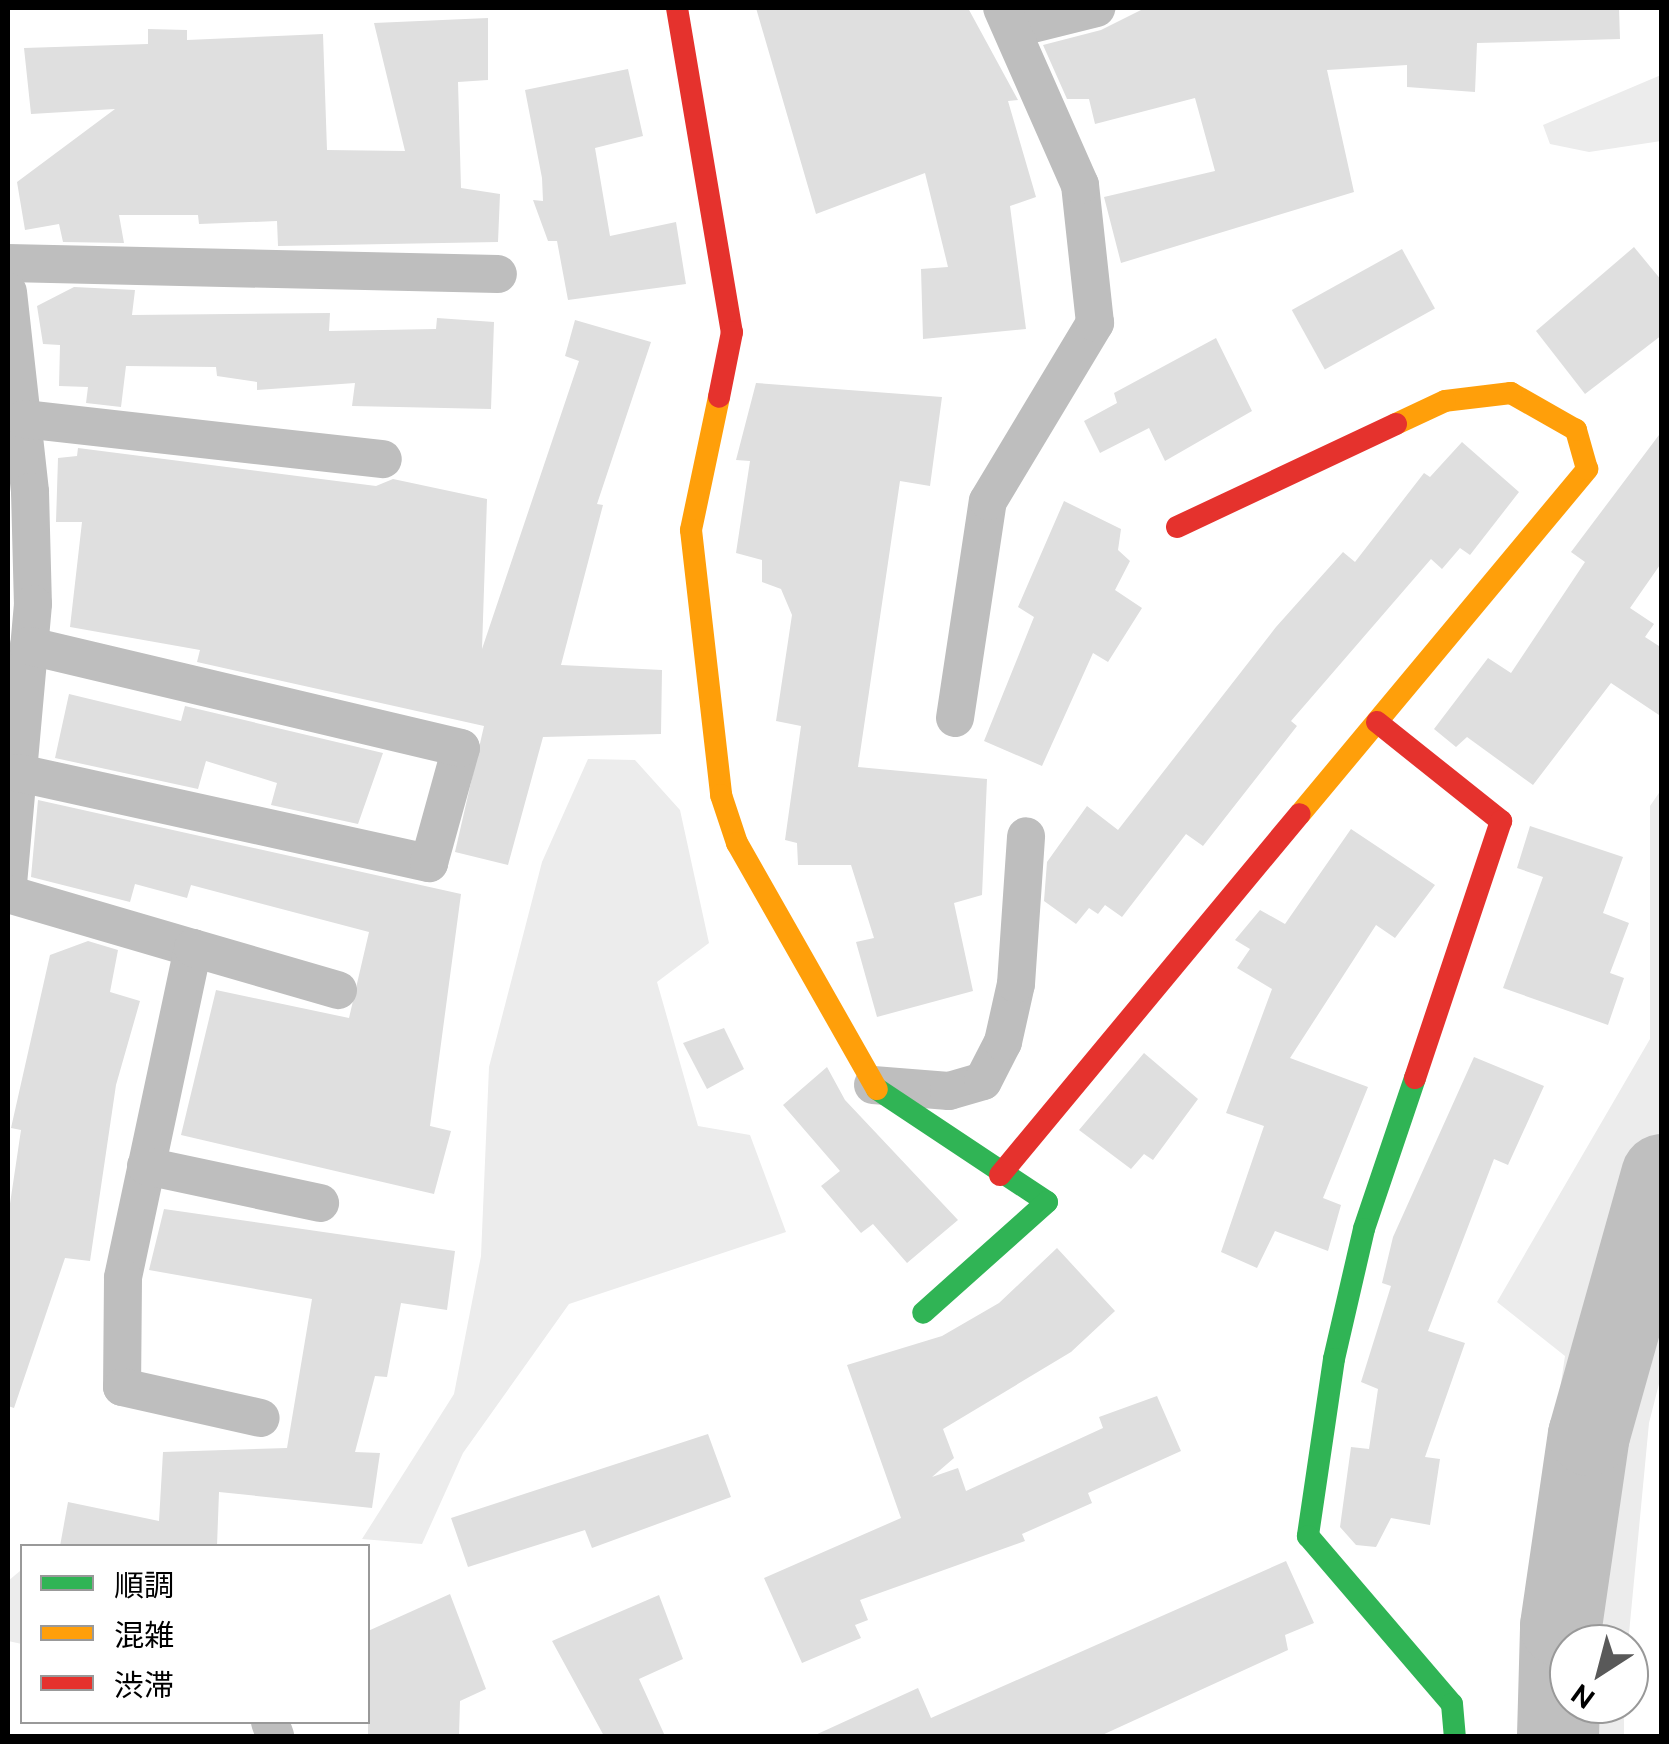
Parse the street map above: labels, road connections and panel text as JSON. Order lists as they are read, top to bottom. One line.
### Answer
{"legend":["順調","混雑","渋滞"],"north":"bottom left"}
